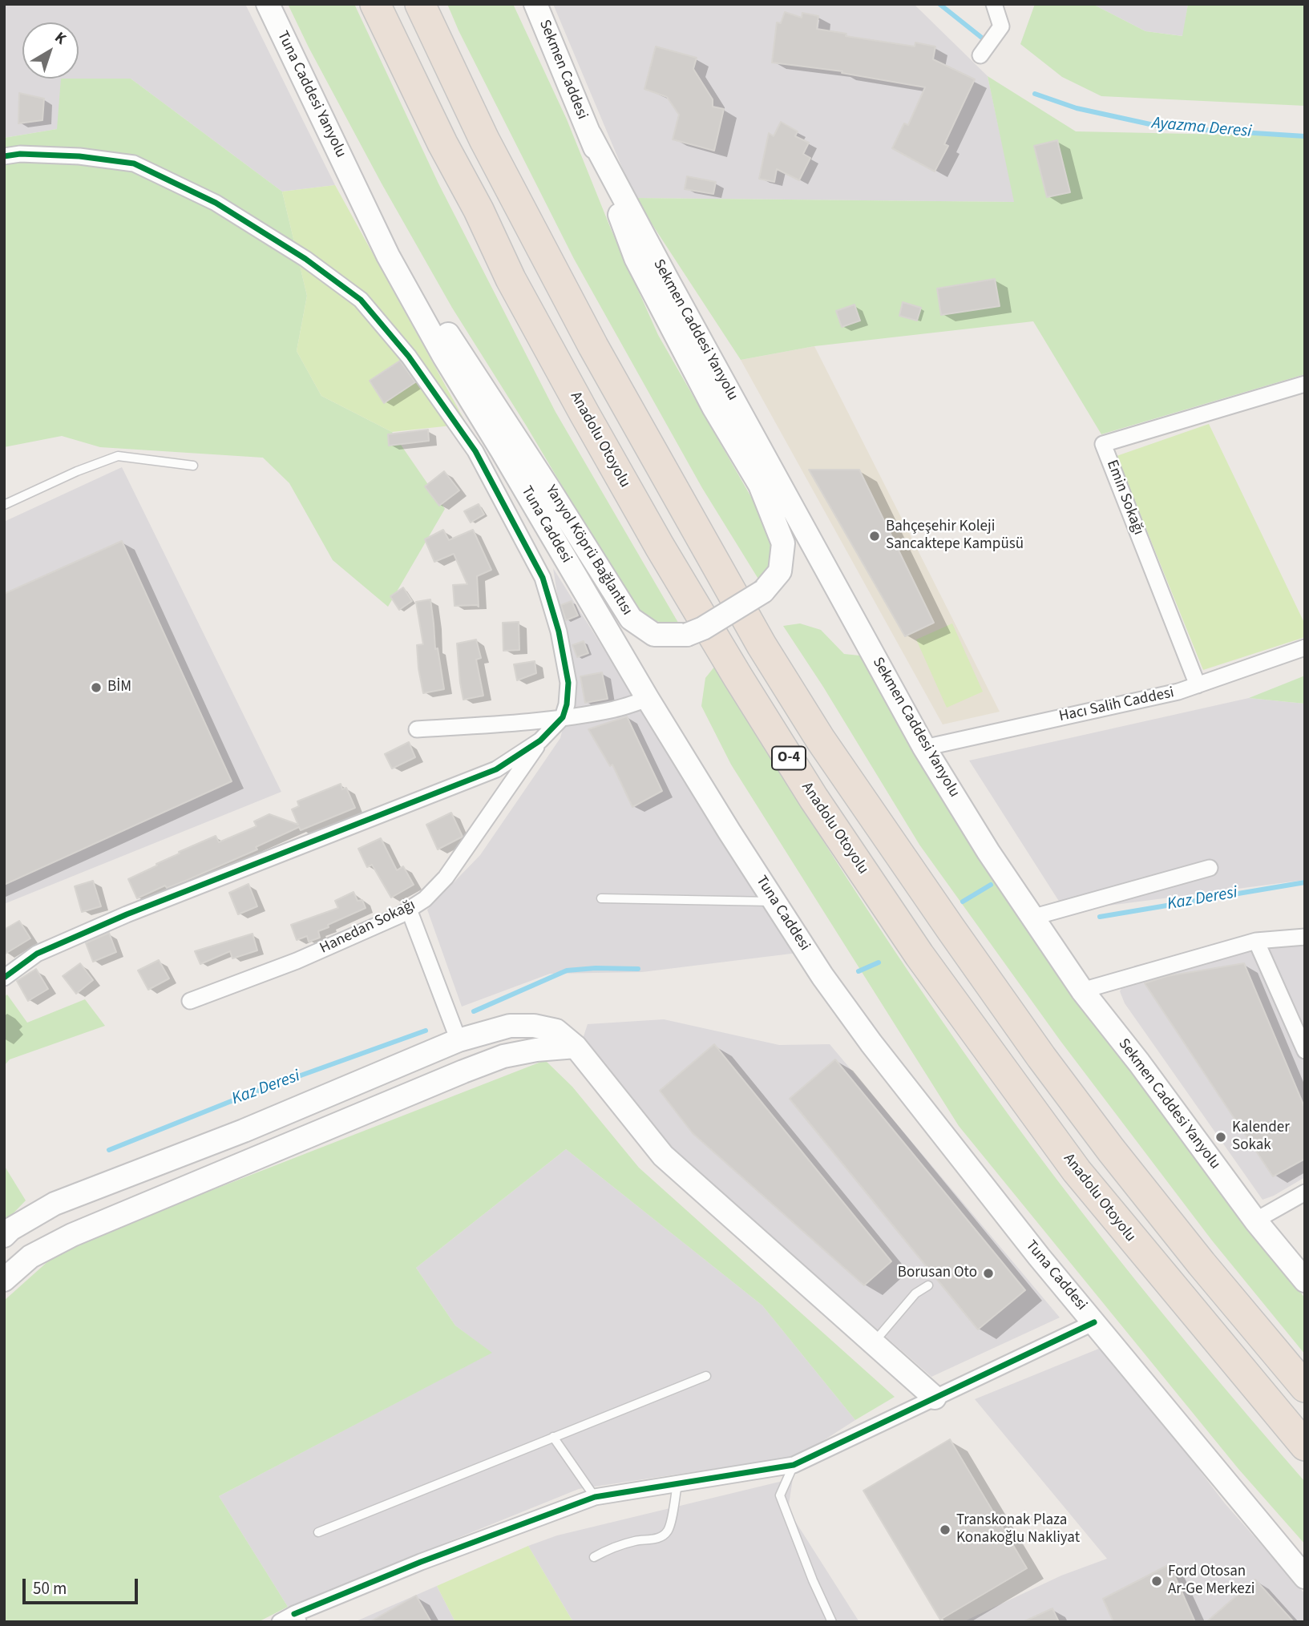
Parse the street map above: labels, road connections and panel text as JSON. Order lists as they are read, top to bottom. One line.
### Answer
{"streets":{"highway":["Anadolu Otoyolu","O-4"],"main road":["Sekmen Caddesi","Tuna Caddesi Yanyolu","Sekmen Caddesi Yanyolu","Tuna Caddesi","Yanyol Köprü Bağlantısı"],"street":["Emin Sokağı","Hacı Salih Caddesi","Hanedan Sokağı"]},"crossings":[["Sekmen Caddesi","Sekmen Caddesi Yanyolu"],["Sekmen Caddesi","Yanyol Köprü Bağlantısı"],["Tuna Caddesi Yanyolu","Tuna Caddesi"],["Tuna Caddesi Yanyolu","Yanyol Köprü Bağlantısı"],["Sekmen Caddesi Yanyolu","Yanyol Köprü Bağlantısı"],["Sekmen Caddesi Yanyolu","Hacı Salih Caddesi"],["Emin Sokağı","Hacı Salih Caddesi"],["Tuna Caddesi","Yanyol Köprü Bağlantısı"]],"water":["Ayazma Deresi","Kaz Deresi"],"places":["Bahçeşehir Koleji Sancaktepe Kampüsü","BİM","Kalender Sokak","Borusan Oto","Transkonak Plaza Konakoğlu Nakliyat","Ford Otosan Ar-Ge Merkezi"],"scale_bar":"50 m","north":"top right"}
